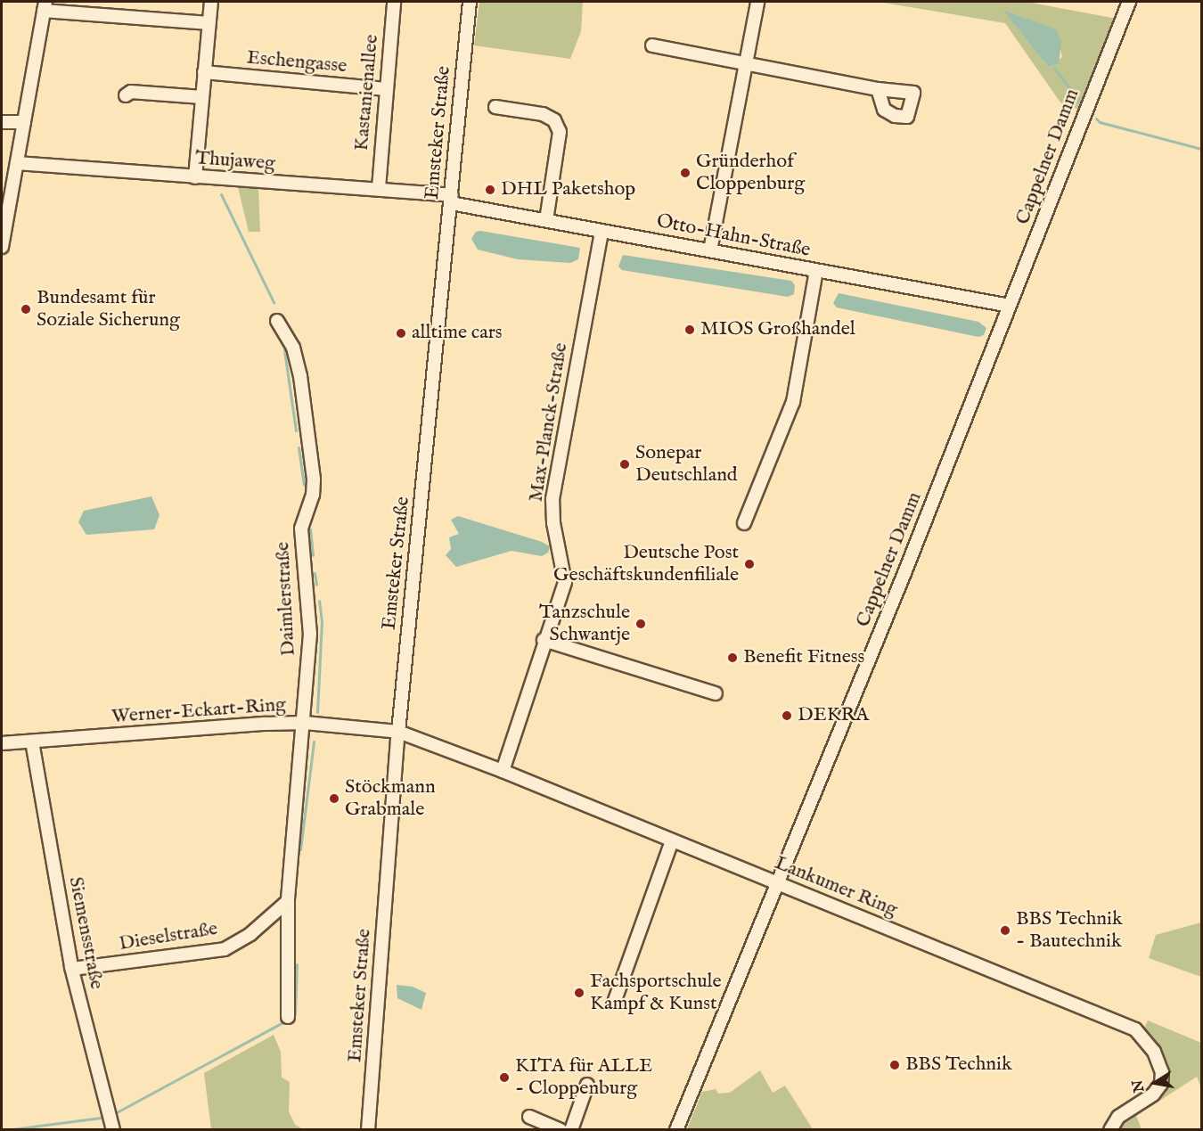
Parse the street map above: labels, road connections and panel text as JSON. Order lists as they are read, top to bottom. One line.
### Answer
{"streets":{"street":["Eschengasse","Kastanienallee","Emsteker Straße","Cappelner Damm","Thujaweg","Otto-Hahn-Straße","Max-Planck-Straße","Daimlerstraße","Werner-Eckart-Ring","Lankumer Ring","Siemensstraße","Dieselstraße"]},"crossings":[["Eschengasse","Kastanienallee"],["Kastanienallee","Thujaweg"],["Emsteker Straße","Thujaweg"],["Emsteker Straße","Otto-Hahn-Straße"],["Emsteker Straße","Werner-Eckart-Ring"],["Emsteker Straße","Lankumer Ring"],["Cappelner Damm","Otto-Hahn-Straße"],["Cappelner Damm","Lankumer Ring"],["Thujaweg","Otto-Hahn-Straße"],["Otto-Hahn-Straße","Max-Planck-Straße"],["Max-Planck-Straße","Lankumer Ring"],["Daimlerstraße","Werner-Eckart-Ring"],["Werner-Eckart-Ring","Lankumer Ring"],["Werner-Eckart-Ring","Siemensstraße"],["Siemensstraße","Dieselstraße"]],"places":["Gründerhof Cloppenburg","DHL Paketshop","Bundesamt für Soziale Sicherung","MIOS Großhandel","alltime cars","Sonepar Deutschland","Deutsche Post Geschäftskundenfiliale","Tanzschule Schwantje","Benefit Fitness","DEKRA","Stöckmann Grabmale","BBS Technik - Bautechnik","Fachsportschule Kampf & Kunst","BBS Technik","KITA für ALLE - Cloppenburg"],"north":"left"}
